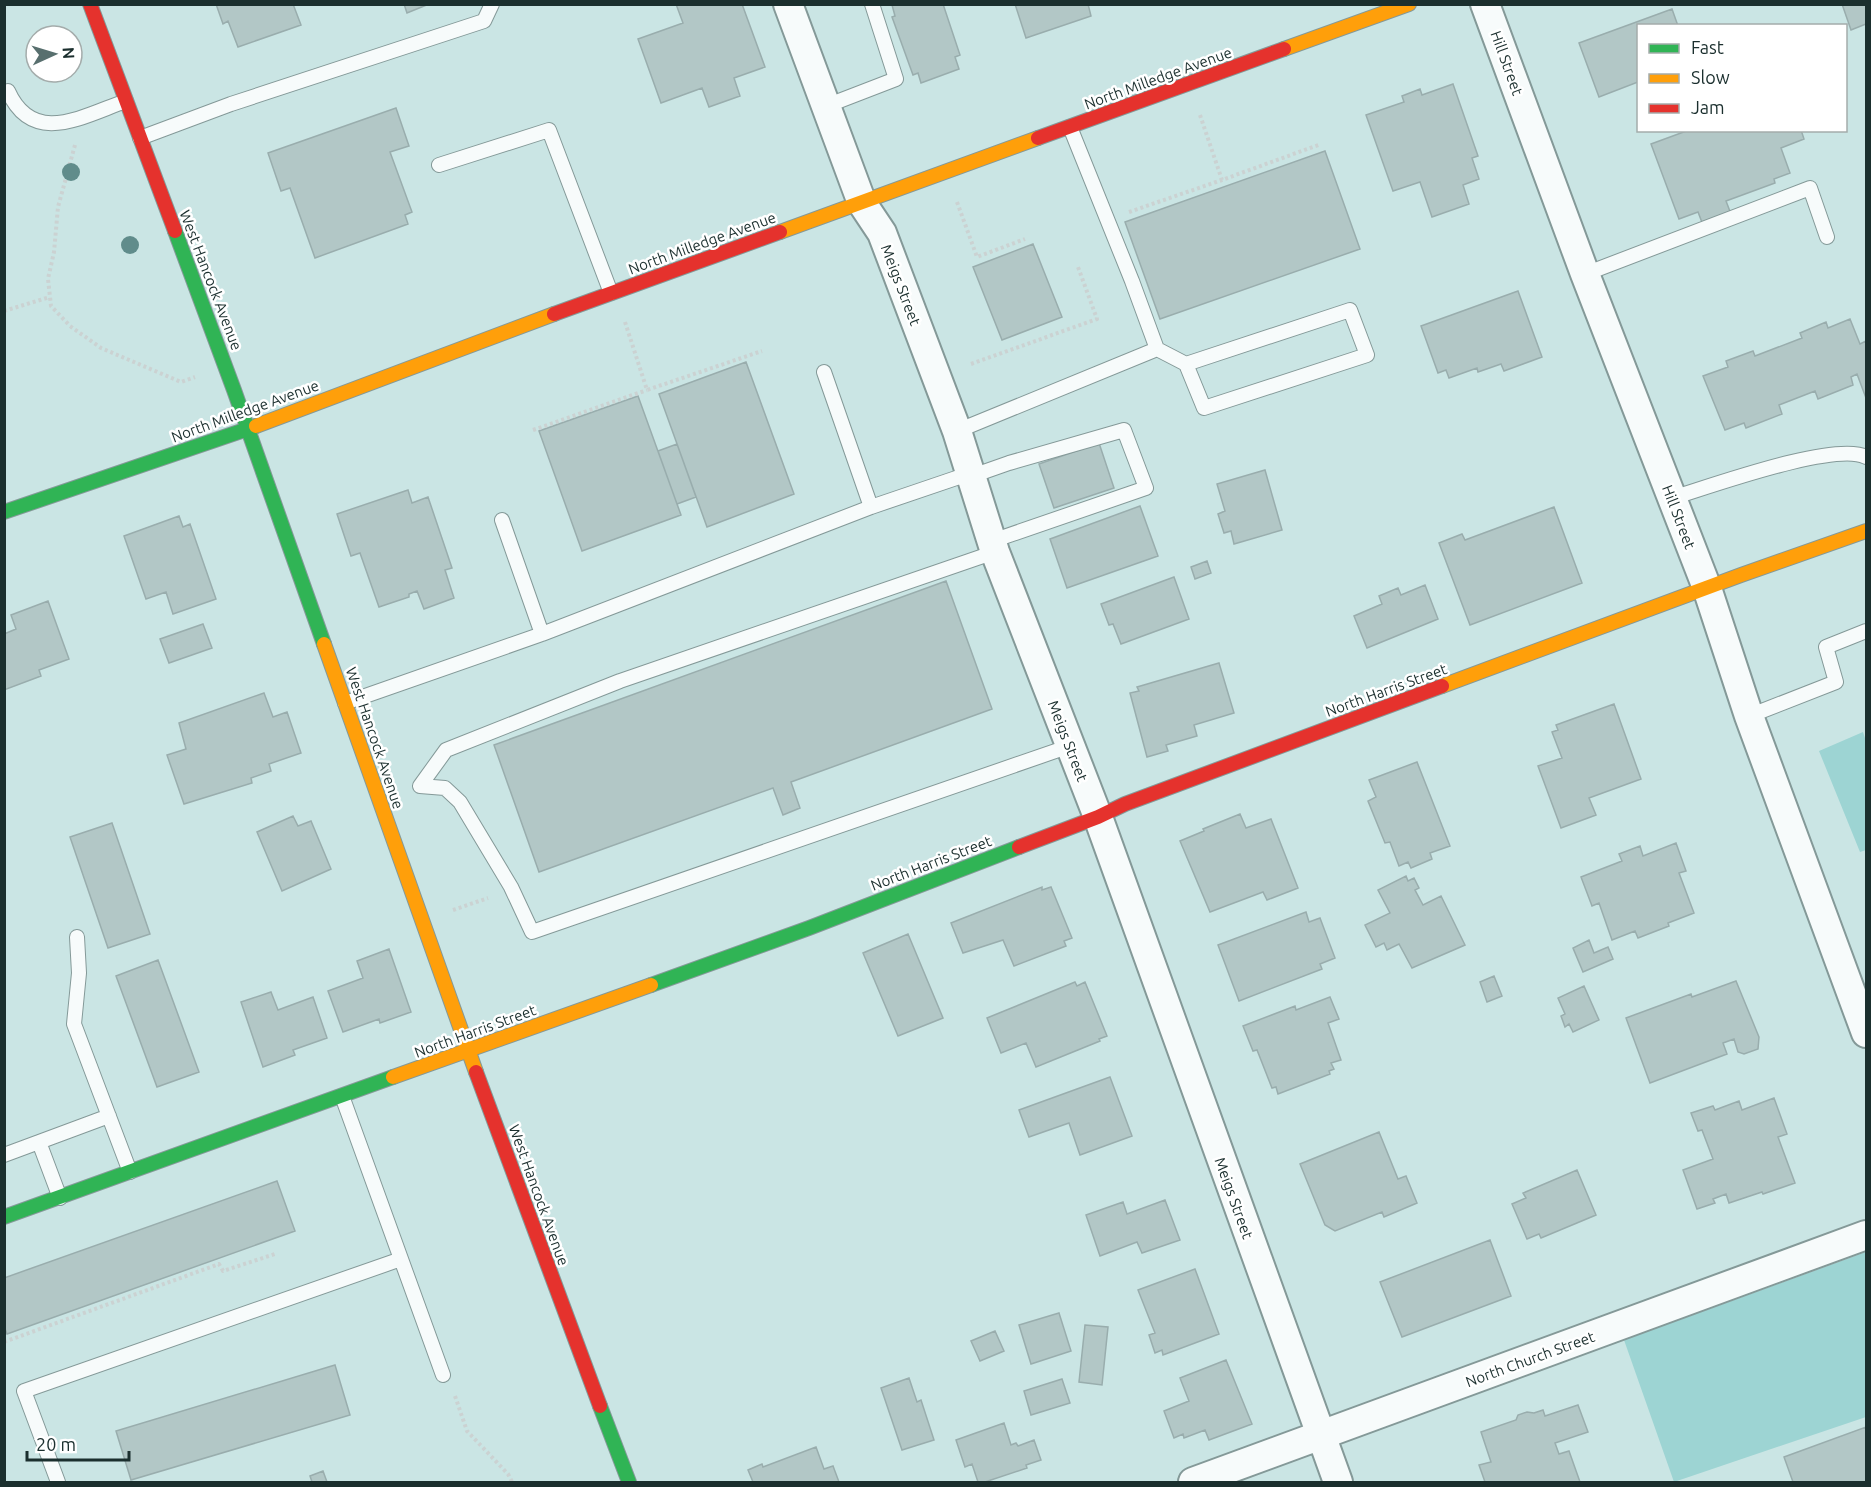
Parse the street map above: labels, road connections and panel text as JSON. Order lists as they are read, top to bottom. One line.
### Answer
{"streets":{"street":["Hill Street","North Milledge Avenue","West Hancock Avenue","Meigs Street","North Harris Street","North Church Street"]},"crossings":[["Hill Street","North Harris Street"],["North Milledge Avenue","West Hancock Avenue"],["North Milledge Avenue","Meigs Street"],["West Hancock Avenue","North Harris Street"],["Meigs Street","North Harris Street"],["Meigs Street","North Church Street"]],"legend":["Fast","Slow","Jam"],"scale_bar":"20 m","north":"right"}
